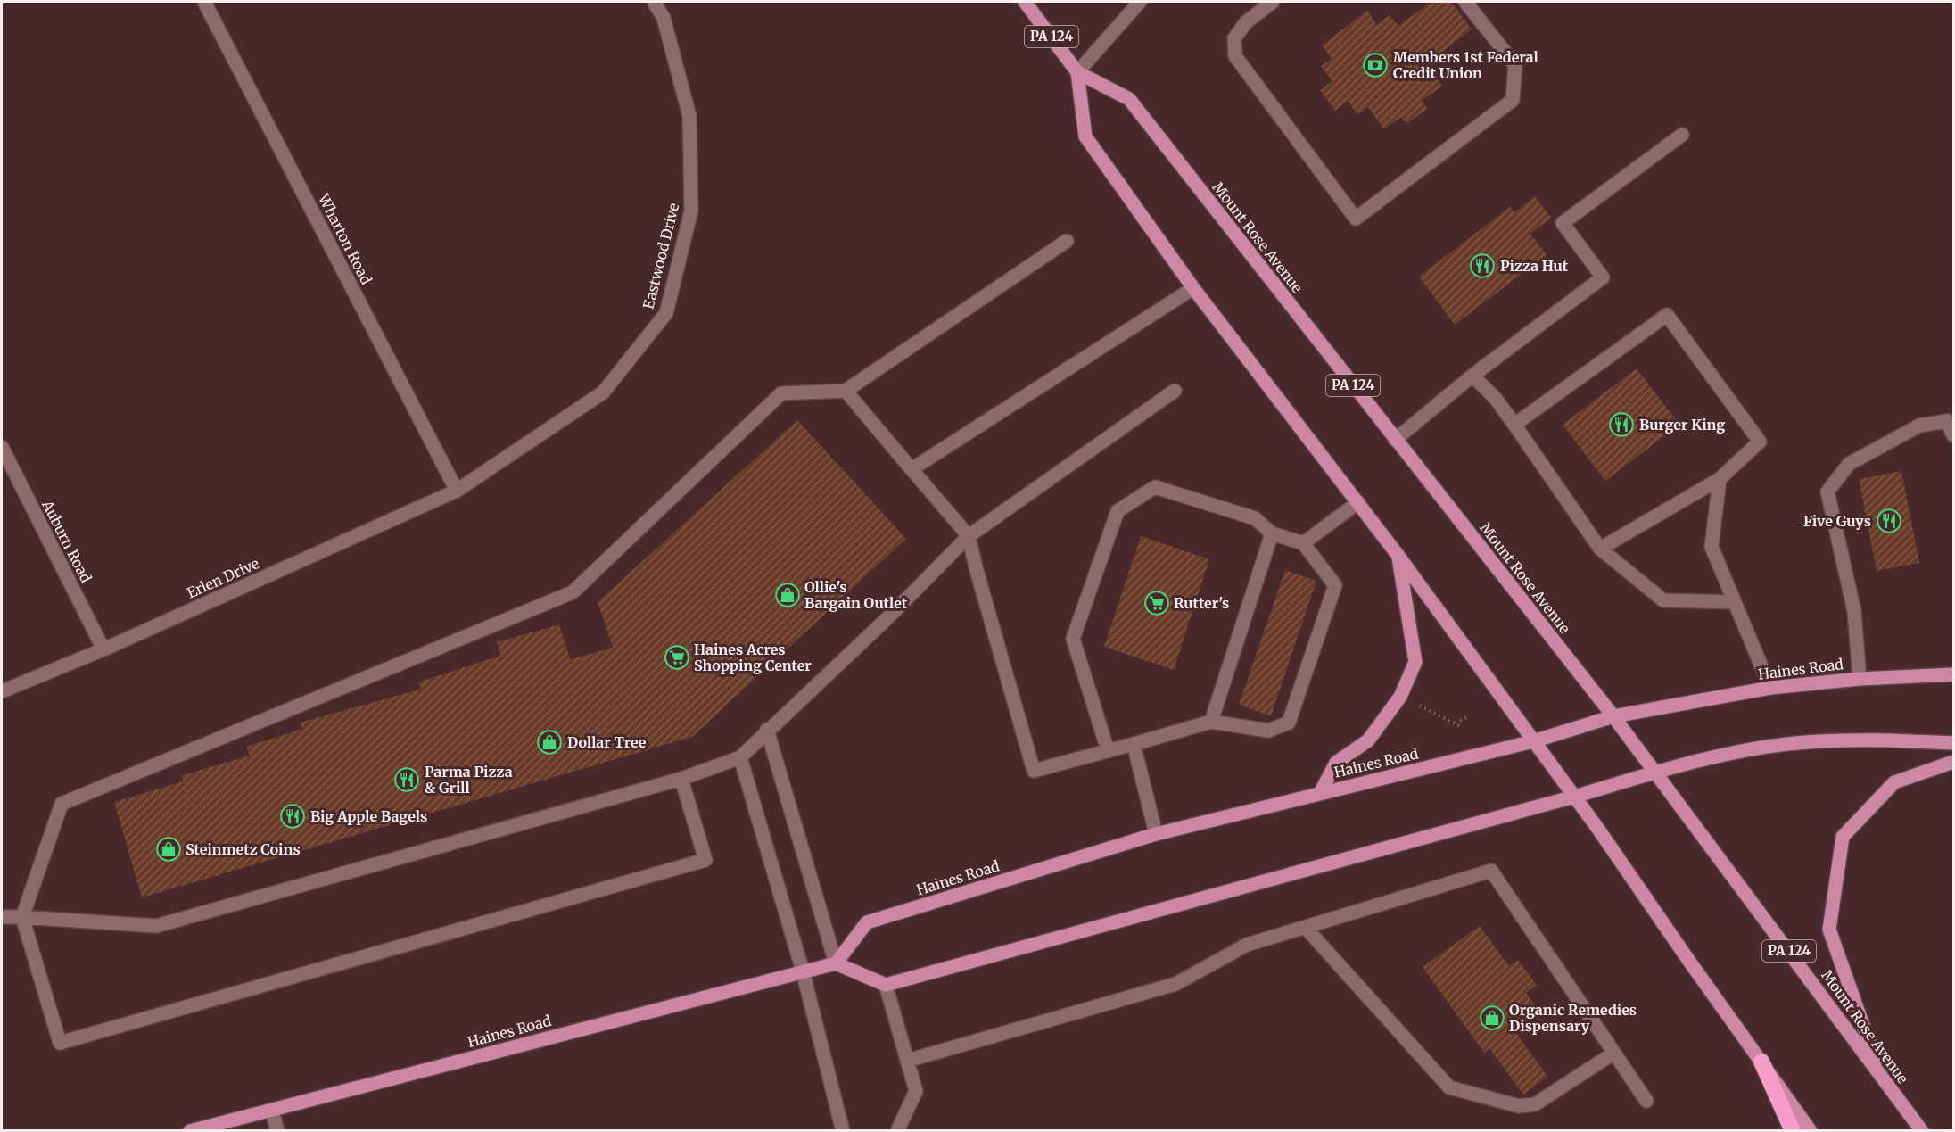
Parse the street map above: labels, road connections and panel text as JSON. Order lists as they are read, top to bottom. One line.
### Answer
{"streets":{"main road":["PA 124","Mount Rose Avenue","Haines Road"],"street":["Wharton Road","Eastwood Drive","Auburn Road","Erlen Drive"]},"crossings":[["Mount Rose Avenue","Haines Road"],["Wharton Road","Eastwood Drive"],["Wharton Road","Erlen Drive"],["Eastwood Drive","Erlen Drive"],["Auburn Road","Erlen Drive"]],"places":{"bank":["Members 1st Federal Credit Union"],"restaurant":["Pizza Hut","Burger King","Five Guys","Parma Pizza & Grill","Big Apple Bagels"],"shop":["Ollie's Bargain Outlet","Dollar Tree","Steinmetz Coins","Organic Remedies Dispensary"],"supermarket":["Rutter's","Haines Acres Shopping Center"]}}
